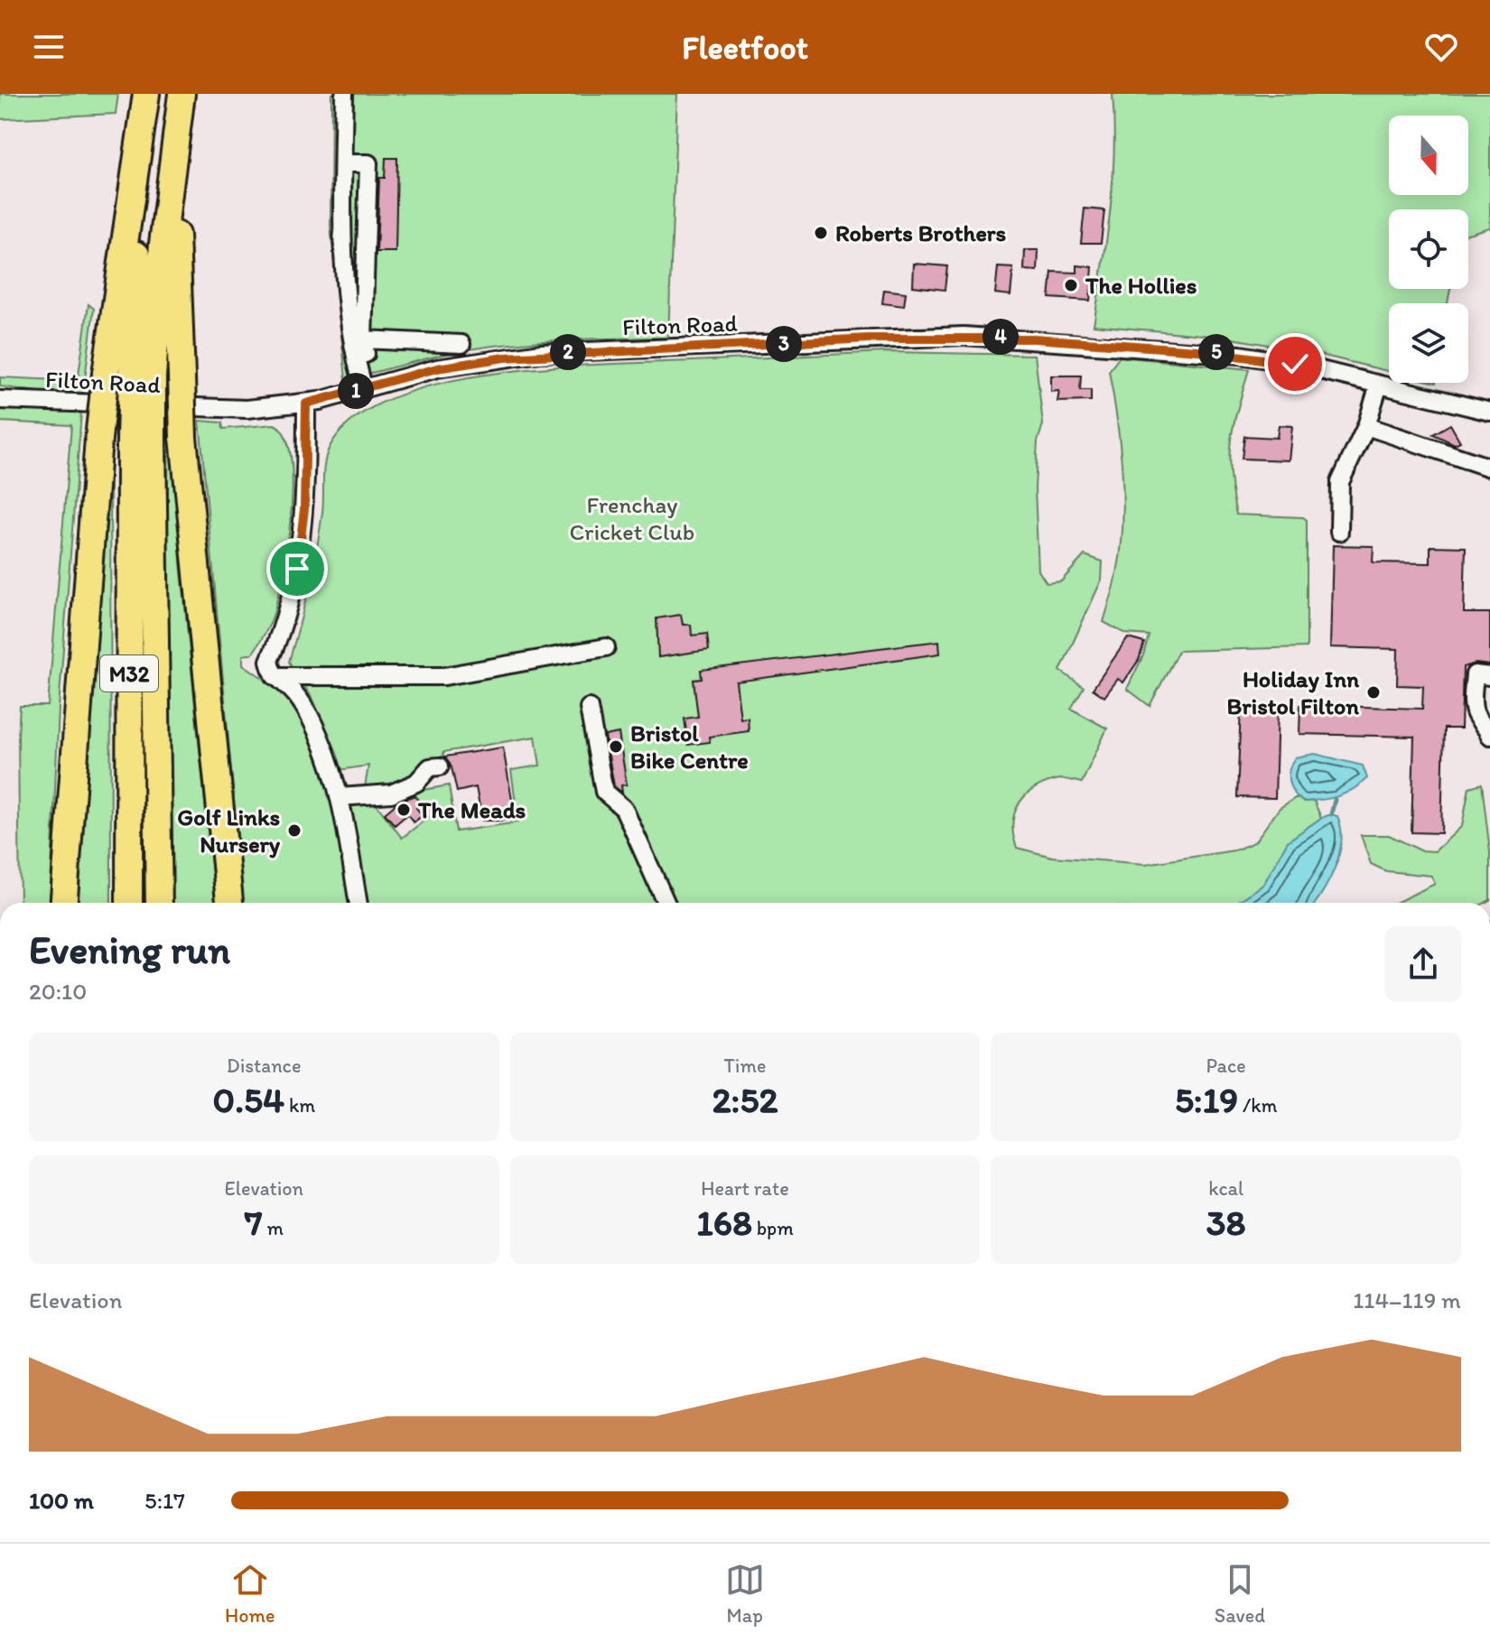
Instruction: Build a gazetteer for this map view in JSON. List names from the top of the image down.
{
  "streets": {
    "highway": ["M32"],
    "street": ["Filton Road"]
  },
  "parks": ["Frenchay Cricket Club"],
  "places": [
    "Roberts Brothers",
    "The Hollies",
    "Holiday Inn Bristol Filton",
    "Bristol Bike Centre",
    "The Meads",
    "Golf Links Nursery"
  ],
  "north": "bottom",
  "page": {
    "header": "Fleetfoot",
    "pins": [
      "4",
      "3",
      "2",
      "5",
      "1"
    ],
    "heading": ["Evening run", "20:10"],
    "stats": [
      ["Distance", "0.54 km"],
      ["Time", "2:52"],
      ["Pace", "5:19 /km"],
      ["Elevation", "7 m"],
      ["Heart rate", "168 bpm"],
      ["kcal", "38"]
    ],
    "chart": ["Elevation", "114–119 m"],
    "list": [
      {
        "name": "100 m",
        "note": "5:17"
      }
    ],
    "tabs": ["Home", "Map", "Saved"]
  }
}
